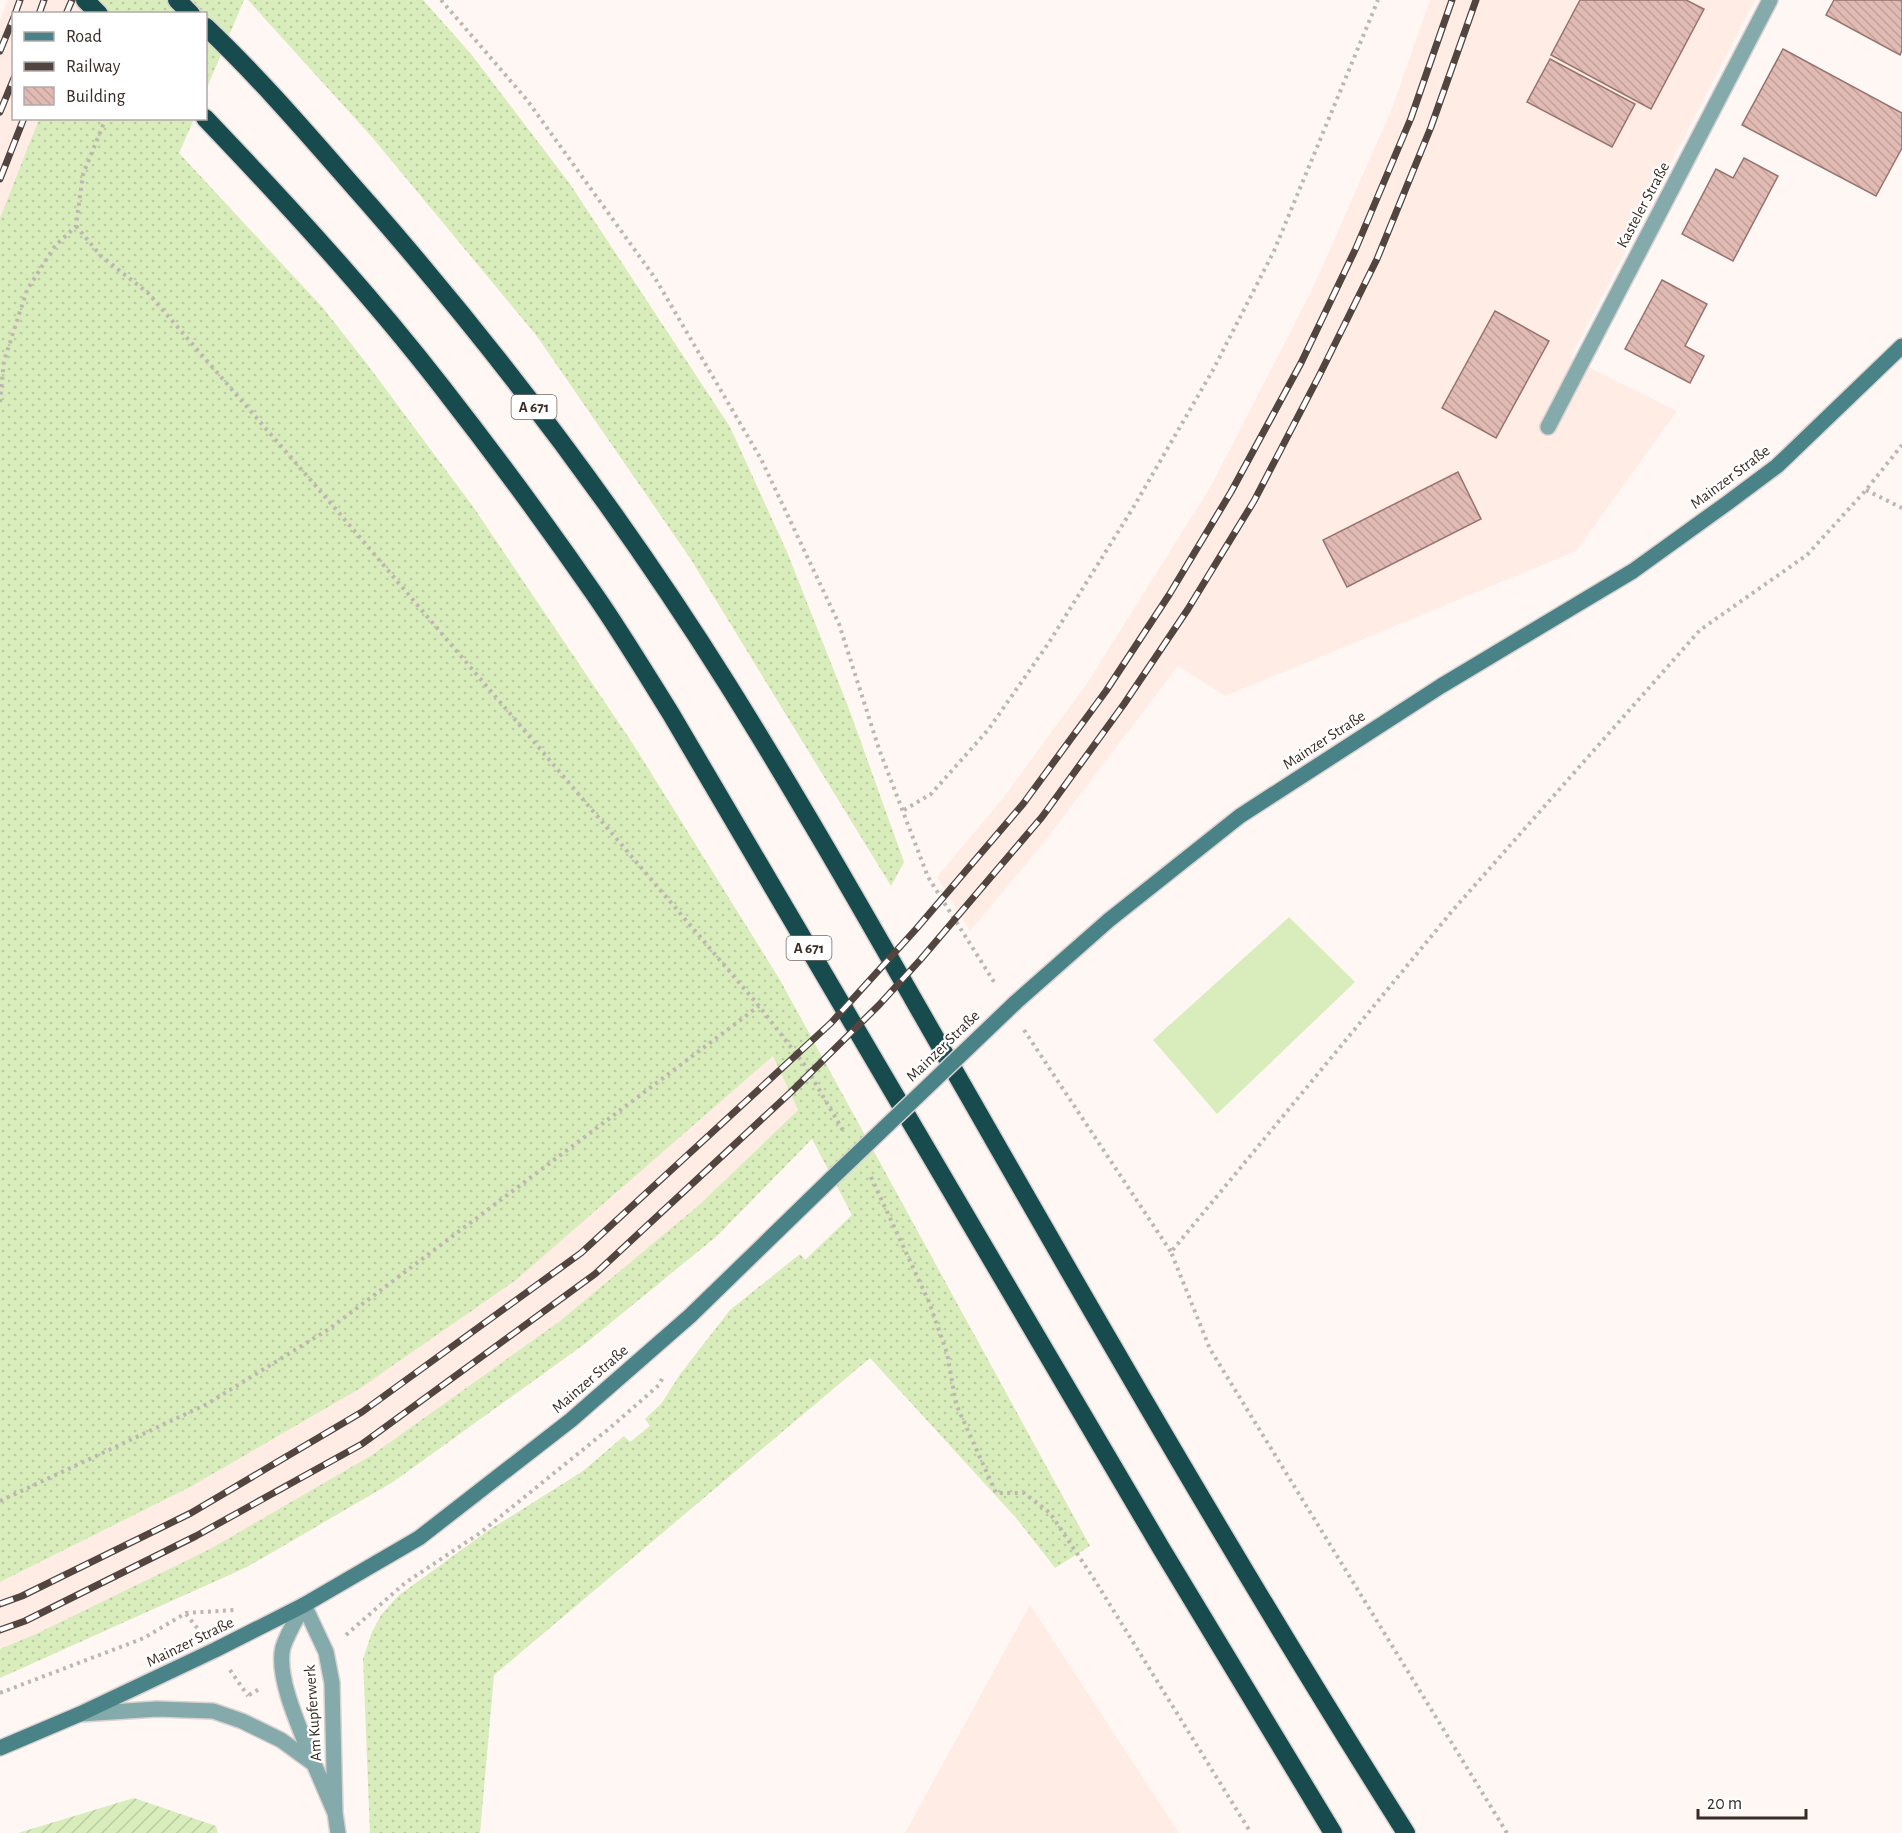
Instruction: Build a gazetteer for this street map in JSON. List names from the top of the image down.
{
  "streets": {
    "highway": ["A 671"],
    "main road": ["Mainzer Straße"],
    "street": ["Kasteler Straße", "Am Kupferwerk"]
  },
  "crossings": [
    ["Mainzer Straße", "Am Kupferwerk"]
  ],
  "legend": ["Road", "Railway", "Building"],
  "scale_bar": "20 m"
}
